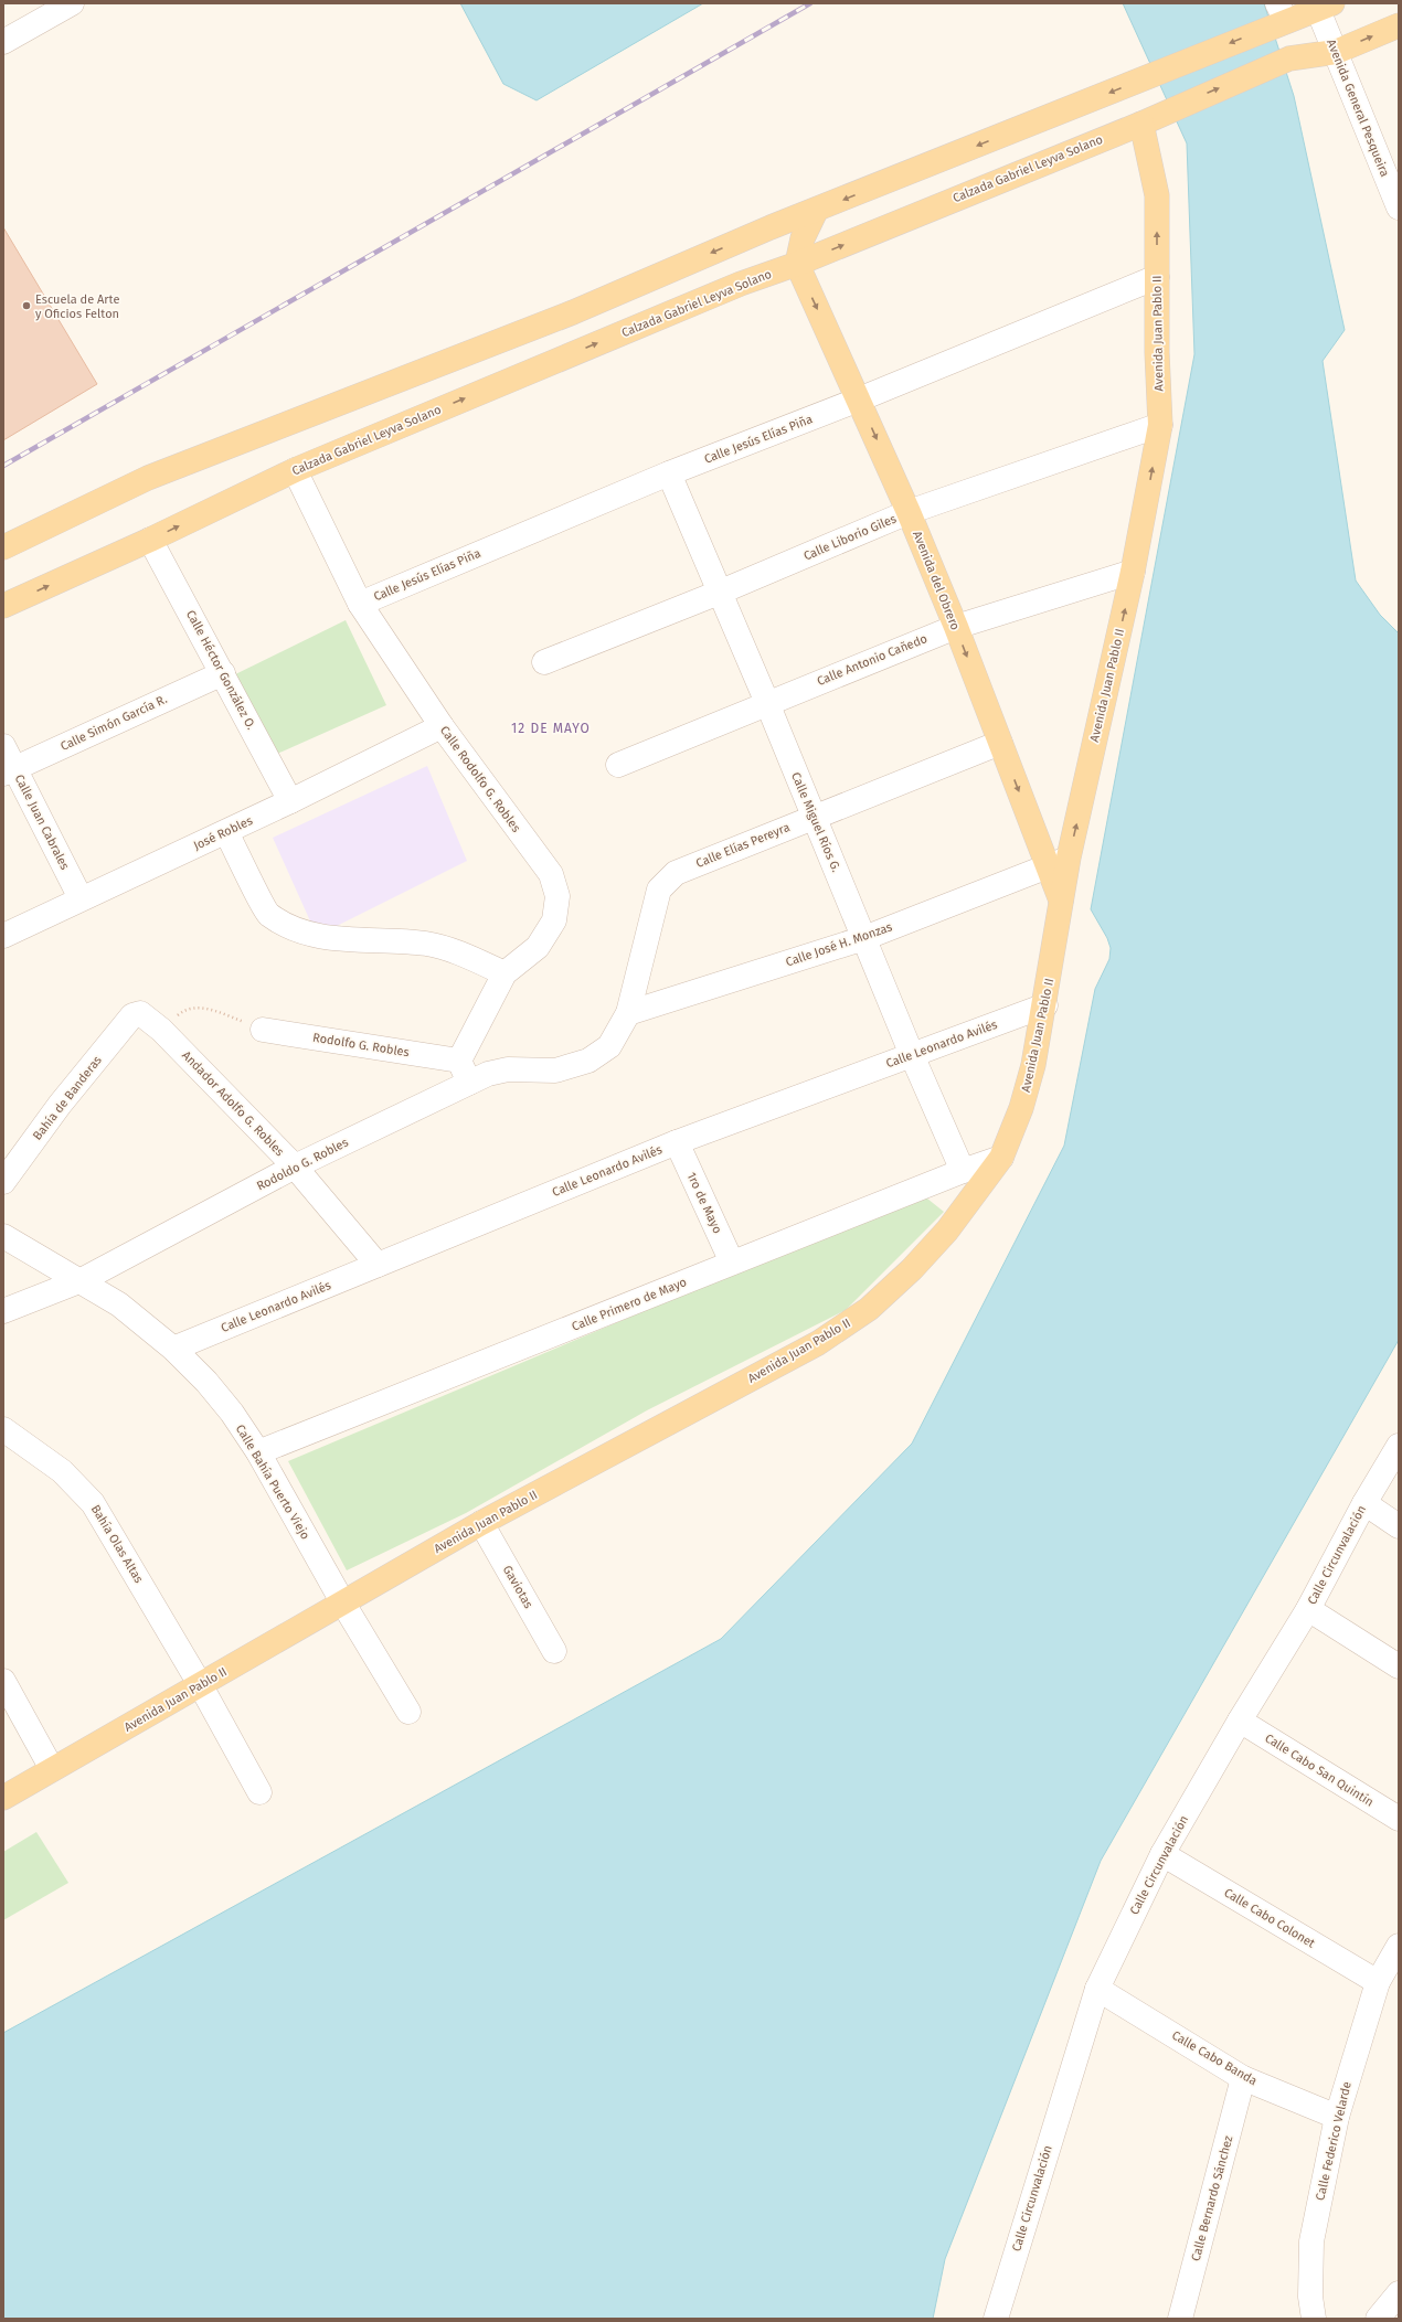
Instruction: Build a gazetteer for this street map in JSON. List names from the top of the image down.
{
  "streets": {
    "main road": ["Calzada Gabriel Leyva Solano", "Avenida Juan Pablo II", "Avenida del Obrero"],
    "street": [
      "Avenida General Pesqueira",
      "Calle Jesús Elías Piña",
      "Calle Liborio Giles",
      "Calle Antonio Cañedo",
      "Calle Héctor González O.",
      "Calle Simón García R.",
      "Calle Rodolfo G. Robles",
      "Calle Juan Cabrales",
      "Calle Miguel Ríos G.",
      "José Robles",
      "Calle Elías Pereyra",
      "Calle José H. Monzas",
      "Calle Leonardo Avilés",
      "Rodolfo G. Robles",
      "Bahía de Banderas",
      "Andador Adolfo G. Robles",
      "Rodoldo G. Robles",
      "1ro de Mayo",
      "Calle Primero de Mayo",
      "Calle Bahía Puerto Viejo",
      "Bahía Olas Altas",
      "Calle Circunvalación",
      "Gaviotas",
      "Calle Cabo San Quintín",
      "Calle Cabo Colonet",
      "Calle Cabo Banda",
      "Calle Federico Velarde",
      "Calle Bernardo Sánchez"
    ]
  },
  "crossings": [
    ["Avenida General Pesqueira", "Calzada Gabriel Leyva Solano"],
    ["Calzada Gabriel Leyva Solano", "Avenida Juan Pablo II"],
    ["Calzada Gabriel Leyva Solano", "Avenida del Obrero"],
    ["Calzada Gabriel Leyva Solano", "Calle Héctor González O."],
    ["Calzada Gabriel Leyva Solano", "Calle Rodolfo G. Robles"],
    ["Avenida Juan Pablo II", "Calle Jesús Elías Piña"],
    ["Avenida Juan Pablo II", "Calle Liborio Giles"],
    ["Avenida Juan Pablo II", "Avenida del Obrero"],
    ["Avenida Juan Pablo II", "Calle Antonio Cañedo"],
    ["Avenida Juan Pablo II", "Calle José H. Monzas"],
    ["Avenida Juan Pablo II", "Calle Leonardo Avilés"],
    ["Avenida Juan Pablo II", "Calle Primero de Mayo"],
    ["Avenida Juan Pablo II", "Calle Bahía Puerto Viejo"],
    ["Avenida Juan Pablo II", "Bahía Olas Altas"],
    ["Avenida Juan Pablo II", "Gaviotas"],
    ["Calle Jesús Elías Piña", "Avenida del Obrero"],
    ["Calle Jesús Elías Piña", "Calle Rodolfo G. Robles"],
    ["Calle Jesús Elías Piña", "Calle Miguel Ríos G."],
    ["Calle Liborio Giles", "Avenida del Obrero"],
    ["Calle Liborio Giles", "Calle Miguel Ríos G."],
    ["Avenida del Obrero", "Calle Antonio Cañedo"],
    ["Avenida del Obrero", "Calle Elías Pereyra"],
    ["Avenida del Obrero", "Calle José H. Monzas"],
    ["Calle Antonio Cañedo", "Calle Miguel Ríos G."],
    ["Calle Héctor González O.", "Calle Simón García R."],
    ["Calle Héctor González O.", "José Robles"],
    ["Calle Simón García R.", "Calle Juan Cabrales"],
    ["Calle Rodolfo G. Robles", "José Robles"],
    ["Calle Rodolfo G. Robles", "Rodolfo G. Robles"],
    ["Calle Juan Cabrales", "José Robles"],
    ["Calle Miguel Ríos G.", "Calle Elías Pereyra"],
    ["Calle Miguel Ríos G.", "Calle José H. Monzas"],
    ["Calle Miguel Ríos G.", "Calle Leonardo Avilés"],
    ["Calle Miguel Ríos G.", "Calle Primero de Mayo"],
    ["Calle Elías Pereyra", "Calle José H. Monzas"],
    ["Calle Elías Pereyra", "Rodoldo G. Robles"],
    ["Calle José H. Monzas", "Rodoldo G. Robles"],
    ["Calle Leonardo Avilés", "Andador Adolfo G. Robles"],
    ["Calle Leonardo Avilés", "1ro de Mayo"],
    ["Calle Leonardo Avilés", "Calle Bahía Puerto Viejo"],
    ["Bahía de Banderas", "Andador Adolfo G. Robles"],
    ["Andador Adolfo G. Robles", "Rodoldo G. Robles"],
    ["Rodoldo G. Robles", "Calle Bahía Puerto Viejo"],
    ["1ro de Mayo", "Calle Primero de Mayo"],
    ["Calle Primero de Mayo", "Calle Bahía Puerto Viejo"],
    ["Calle Circunvalación", "Calle Cabo San Quintín"],
    ["Calle Circunvalación", "Calle Cabo Colonet"],
    ["Calle Circunvalación", "Calle Cabo Banda"],
    ["Calle Cabo Colonet", "Calle Federico Velarde"],
    ["Calle Cabo Banda", "Calle Federico Velarde"],
    ["Calle Cabo Banda", "Calle Bernardo Sánchez"]
  ],
  "one_way": ["Avenida del Obrero"],
  "districts": ["12 DE MAYO"],
  "places": ["Escuela de Arte y Oficios Felton"]
}
